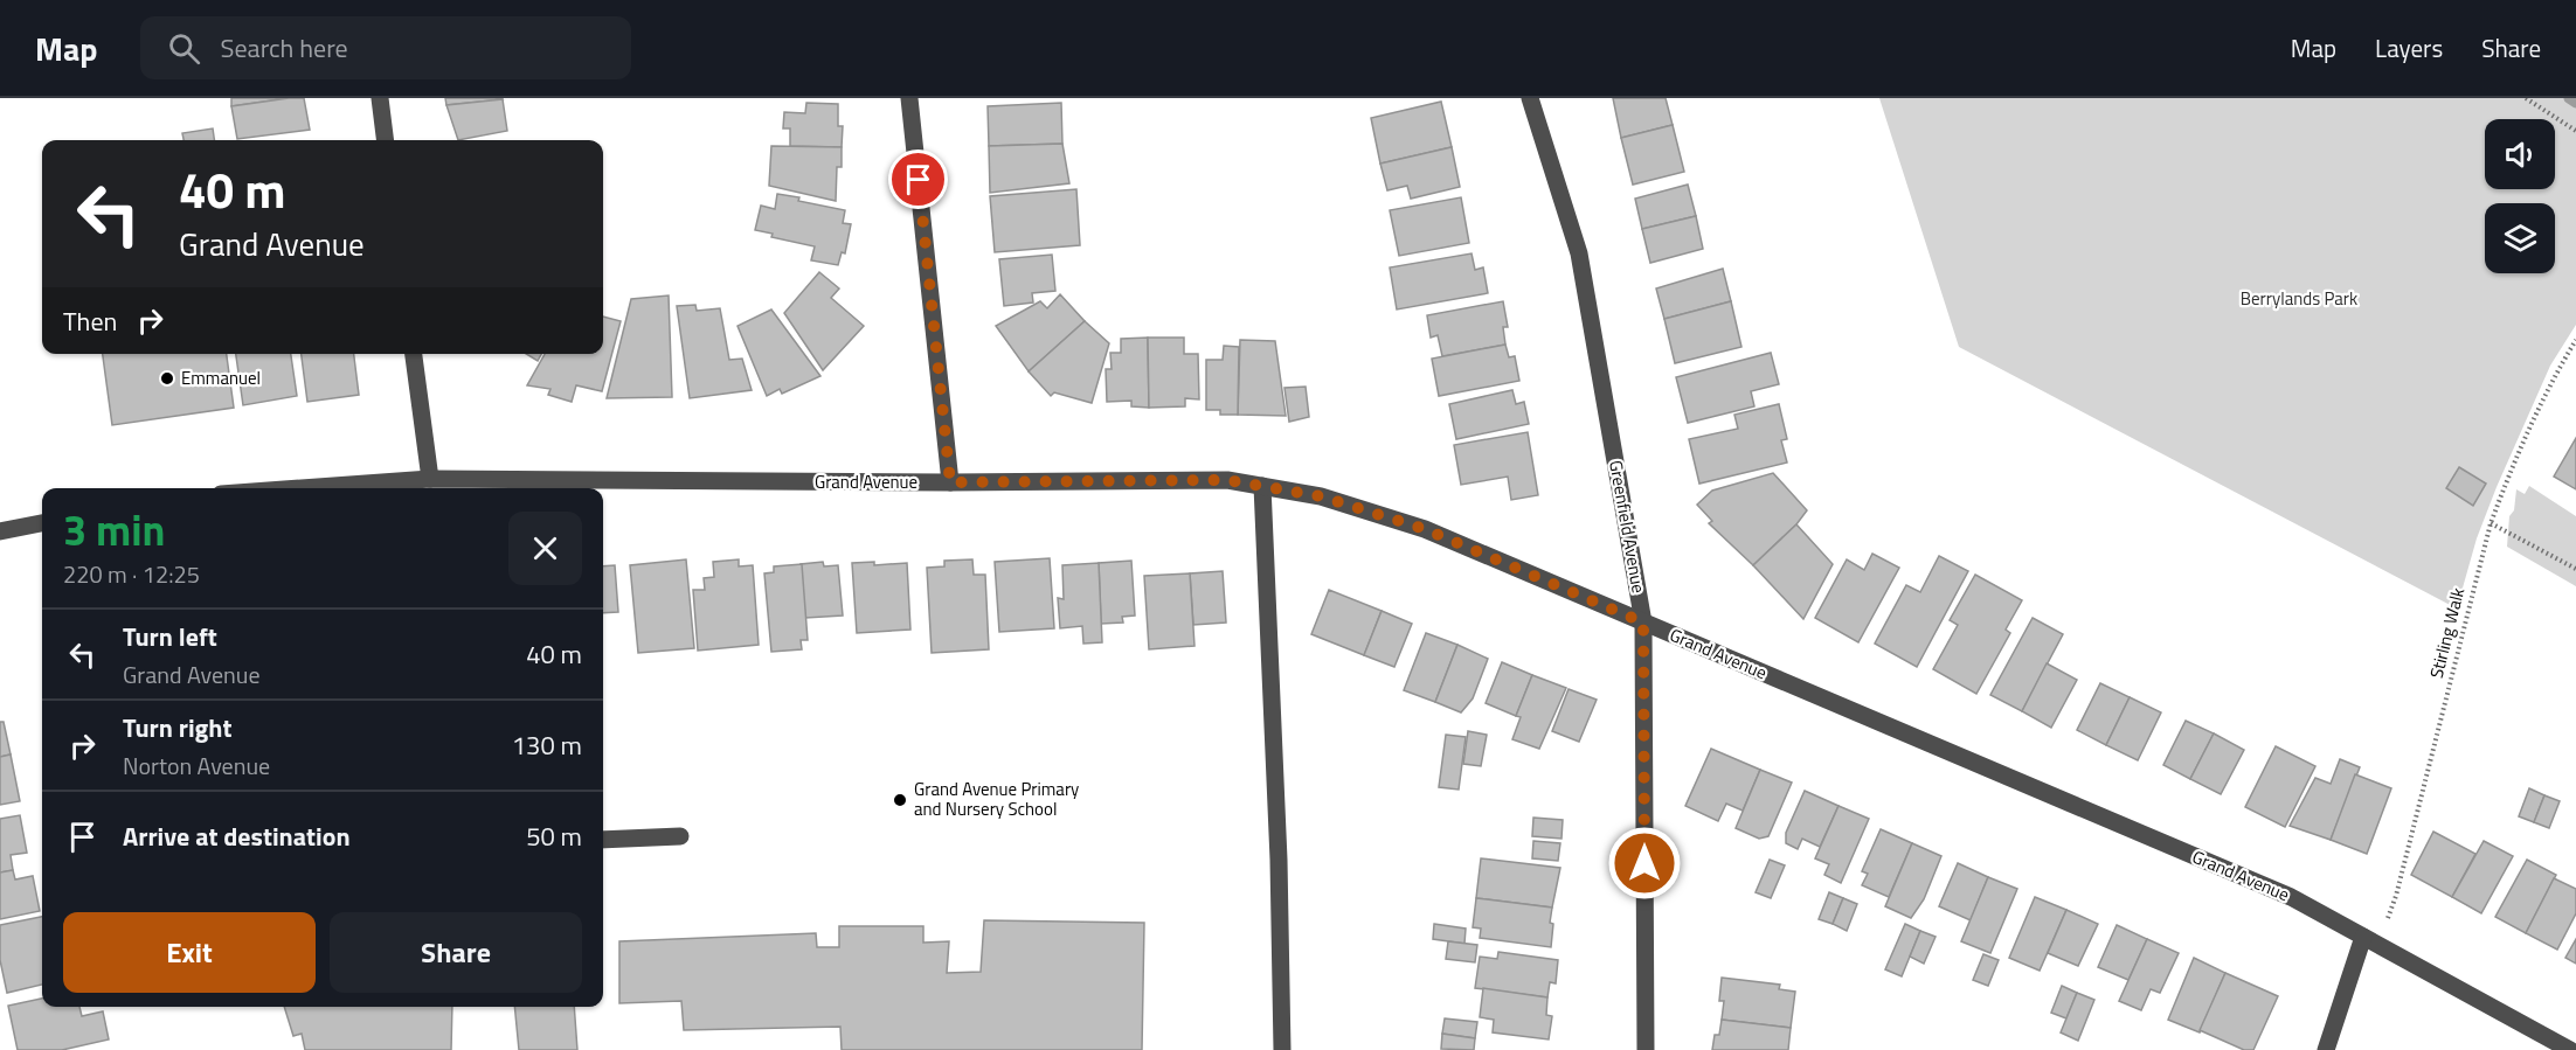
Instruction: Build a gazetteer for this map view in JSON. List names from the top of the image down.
{
  "streets": {
    "street": ["Grand Avenue", "Greenfield Avenue"],
    "path": ["Stirling Walk"]
  },
  "crossings": [
    ["Grand Avenue", "Greenfield Avenue"],
    ["Grand Avenue", "Stirling Walk"]
  ],
  "parks": ["Berrylands Park"],
  "places": ["Emmanuel", "Grand Avenue Primary and Nursery School"],
  "page": {
    "header": "Map",
    "search": "Search here",
    "nav": ["Map", "Layers", "Share"],
    "turn": ["40 m", "Grand Avenue"],
    "then": "Then",
    "heading": ["3 min", "220 m · 12:25"],
    "list": [
      {
        "name": "Turn left",
        "note": "Grand Avenue",
        "value": "40 m"
      },
      {
        "name": "Turn right",
        "note": "Norton Avenue",
        "value": "130 m"
      },
      {
        "name": "Arrive at destination",
        "value": "50 m"
      }
    ],
    "buttons": ["Exit", "Share"]
  }
}
